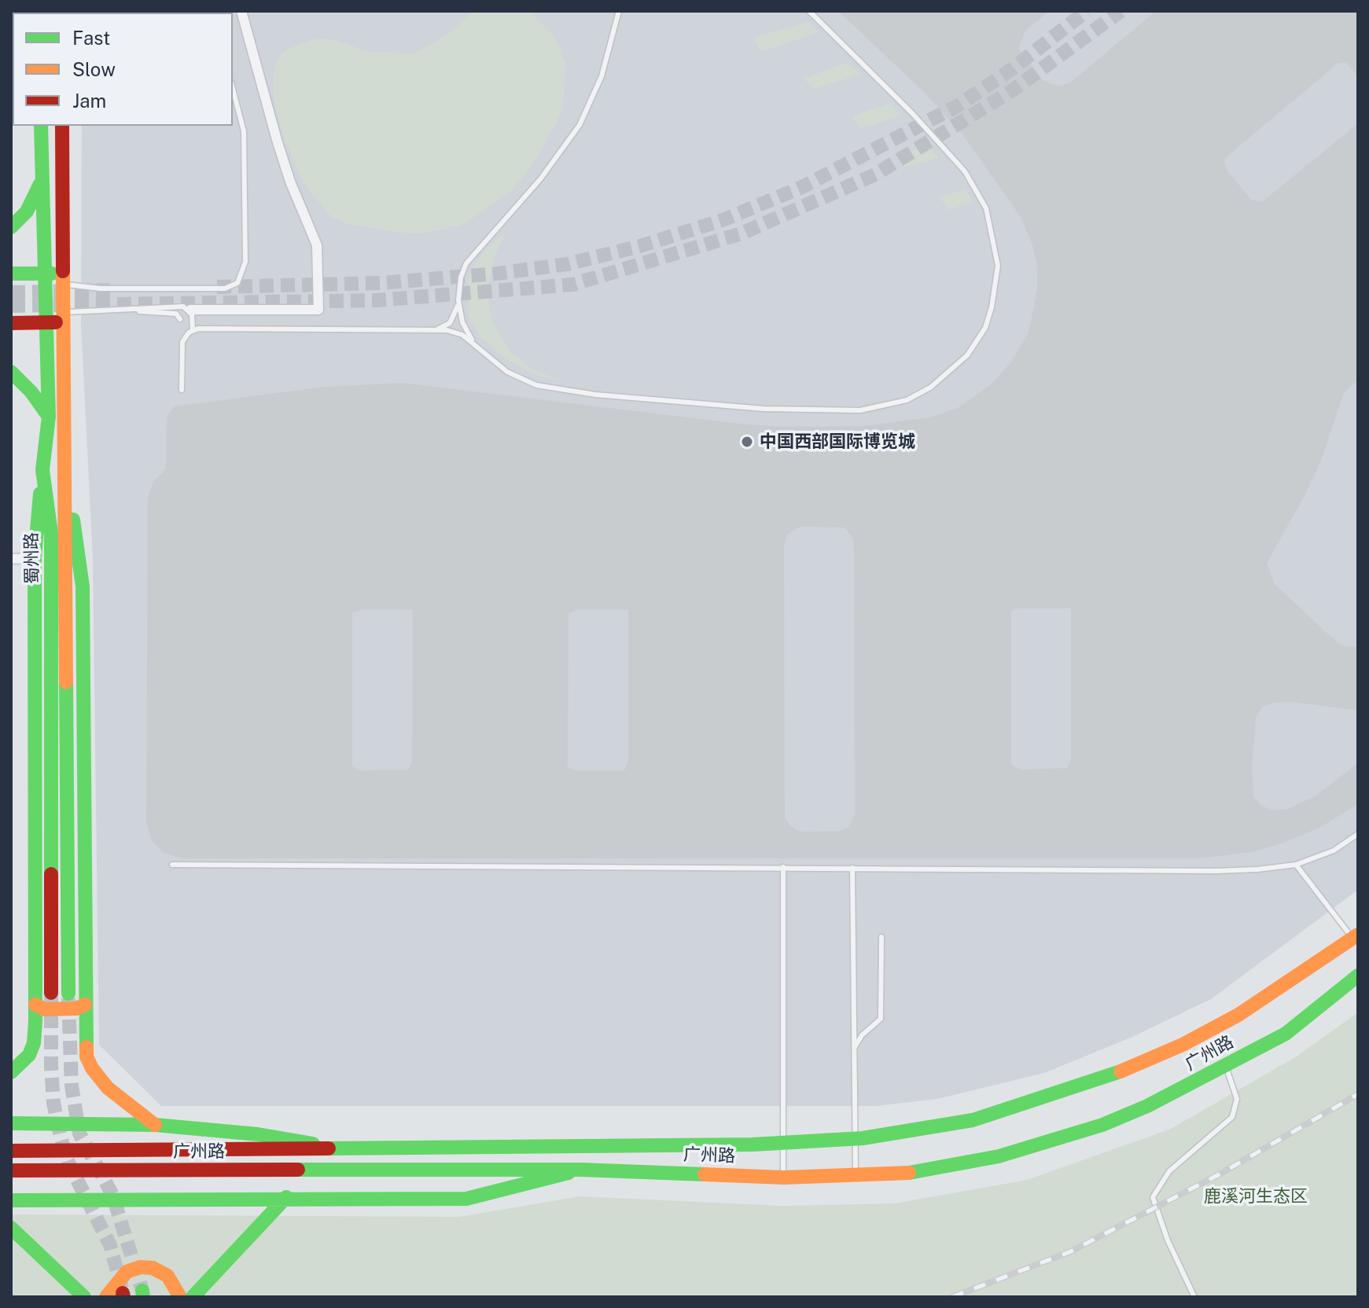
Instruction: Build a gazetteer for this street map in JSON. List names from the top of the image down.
{
  "streets": {
    "main road": ["蜀州路", "广州路"]
  },
  "parks": ["鹿溪河生态区"],
  "places": ["中国西部国际博览城"],
  "legend": ["Fast", "Slow", "Jam"]
}
